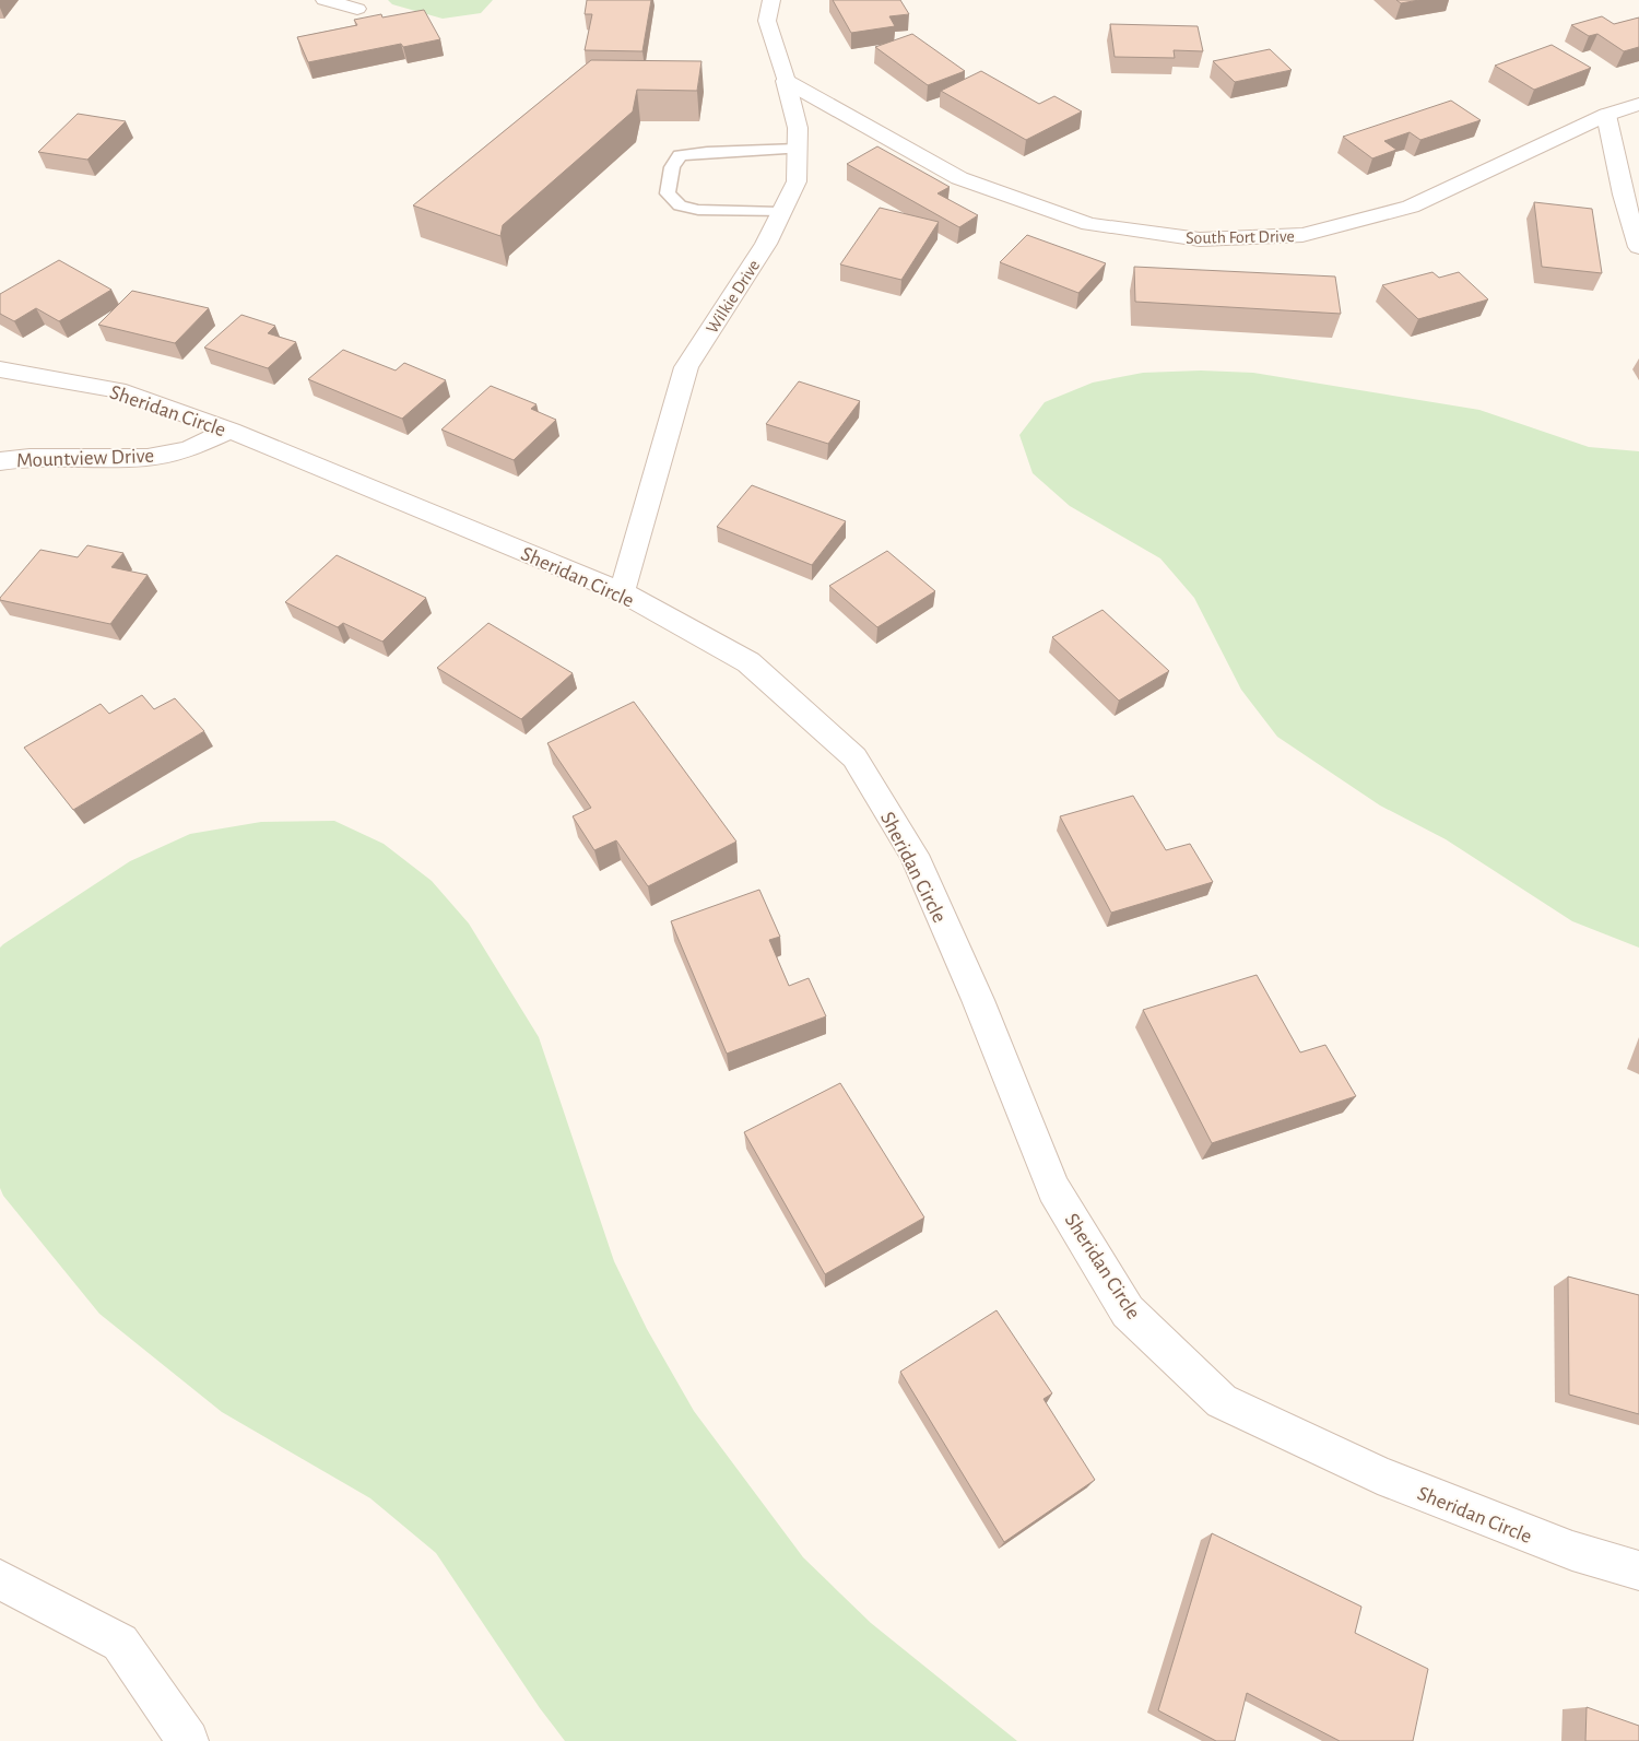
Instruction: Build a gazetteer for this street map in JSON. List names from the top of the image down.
{
  "streets": {
    "street": [
      "South Fort Drive",
      "Wilkie Drive",
      "Sheridan Circle",
      "Mountview Drive"
    ]
  },
  "crossings": [
    ["South Fort Drive", "Wilkie Drive"],
    ["Wilkie Drive", "Sheridan Circle"],
    ["Sheridan Circle", "Mountview Drive"]
  ]
}
